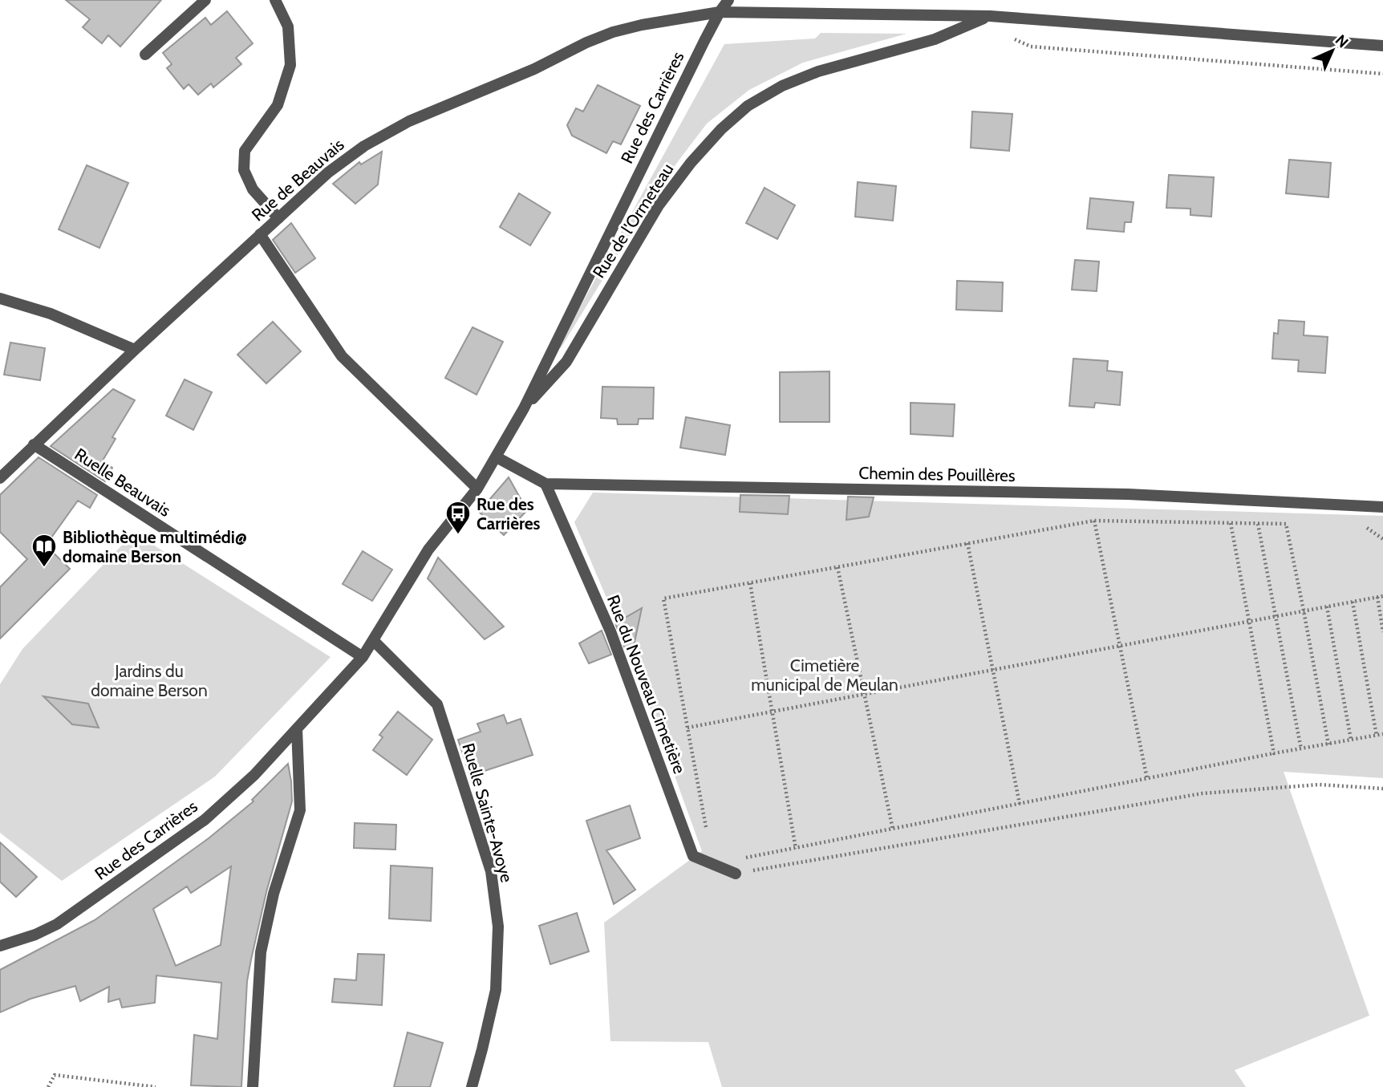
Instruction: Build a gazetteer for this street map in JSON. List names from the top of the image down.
{
  "streets": {
    "street": [
      "Rue des Carrières",
      "Rue de Beauvais",
      "Rue de l'Ormeteau",
      "Chemin des Pouillères",
      "Ruelle Beauvais",
      "Rue du Nouveau Cimetière",
      "Ruelle Sainte-Avoye"
    ]
  },
  "crossings": [
    ["Rue des Carrières", "Rue de Beauvais"],
    ["Rue des Carrières", "Rue de l'Ormeteau"],
    ["Rue des Carrières", "Chemin des Pouillères"],
    ["Rue des Carrières", "Ruelle Beauvais"],
    ["Rue des Carrières", "Ruelle Sainte-Avoye"],
    ["Rue de Beauvais", "Rue de l'Ormeteau"],
    ["Rue de Beauvais", "Ruelle Beauvais"],
    ["Chemin des Pouillères", "Rue du Nouveau Cimetière"]
  ],
  "parks": ["Cimetière municipal de Meulan", "Jardins du domaine Berson"],
  "places": {
    "bus stop": ["Rue des Carrières"],
    "library": ["Bibliothèque multimédi@ domaine Berson"]
  },
  "north": "top right"
}
